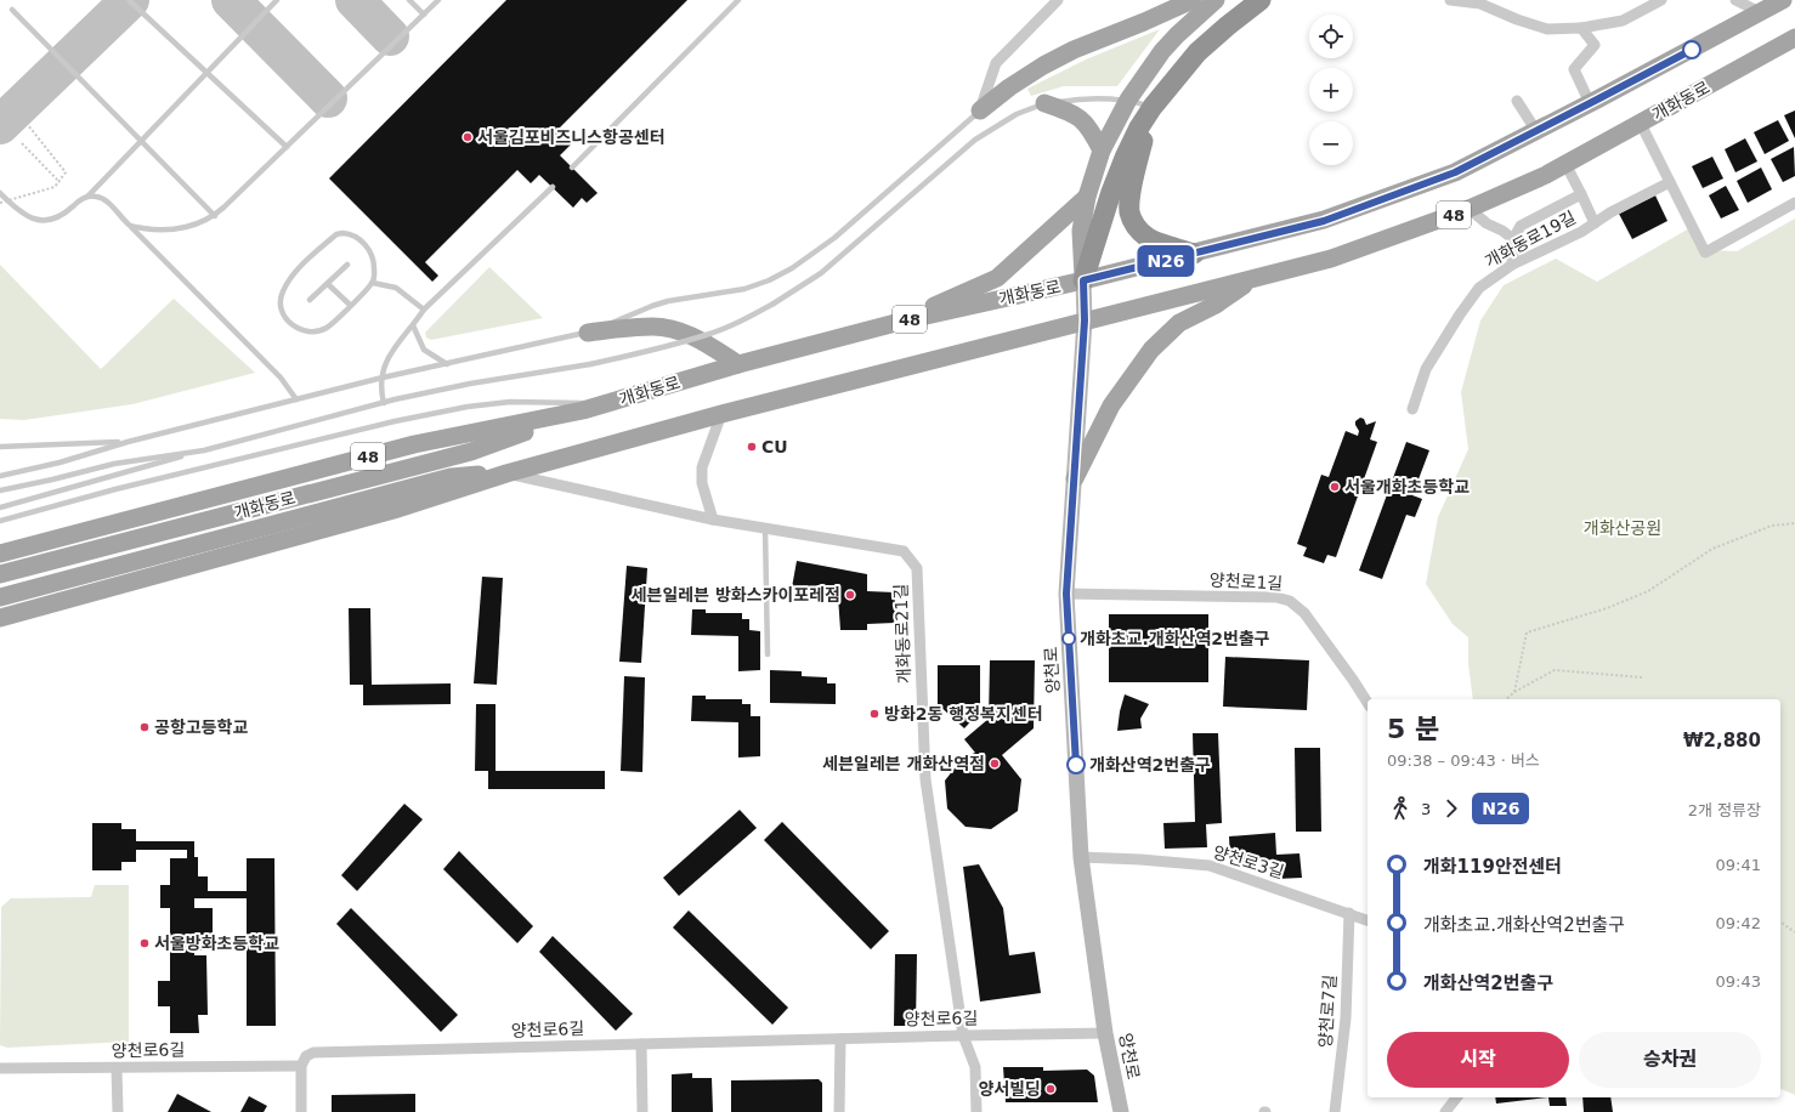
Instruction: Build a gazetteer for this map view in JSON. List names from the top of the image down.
{
  "streets": {
    "main road": ["개화동로", "48", "양천로"],
    "street": [
      "개화동로19길",
      "양천로1길",
      "개화동로21길",
      "양천로3길",
      "양천로7길",
      "양천로6길"
    ]
  },
  "crossings": [
    ["개화동로", "개화동로21길"],
    ["개화동로", "양천로"],
    ["양천로1길", "양천로"],
    ["개화동로21길", "양천로6길"],
    ["양천로", "양천로3길"],
    ["양천로", "양천로6길"],
    ["양천로3길", "양천로7길"]
  ],
  "parks": ["개화산공원"],
  "places": [
    "서울김포비즈니스항공센터",
    "CU",
    "서울개화초등학교",
    "세븐일레븐 방화스카이포레점",
    "개화초교.개화산역2번출구",
    "방화2동 행정복지센터",
    "공항고등학교",
    "세븐일레븐 개화산역점",
    "개화산역2번출구",
    "서울방화초등학교",
    "양서빌딩"
  ],
  "lines": ["bus line N26"],
  "page": {
    "on_map": "N26",
    "map_buttons": ["+", "−"],
    "heading": ["5 분", "09:38 – 09:43 · 버스", "₩2,880"],
    "legs": ["3", "N26", "2개 정류장"],
    "list": [
      {
        "name": "개화119안전센터",
        "value": "09:41"
      },
      {
        "name": "개화초교.개화산역2번출구",
        "value": "09:42"
      },
      {
        "name": "개화산역2번출구",
        "value": "09:43"
      }
    ],
    "buttons": ["시작", "승차권"]
  }
}
